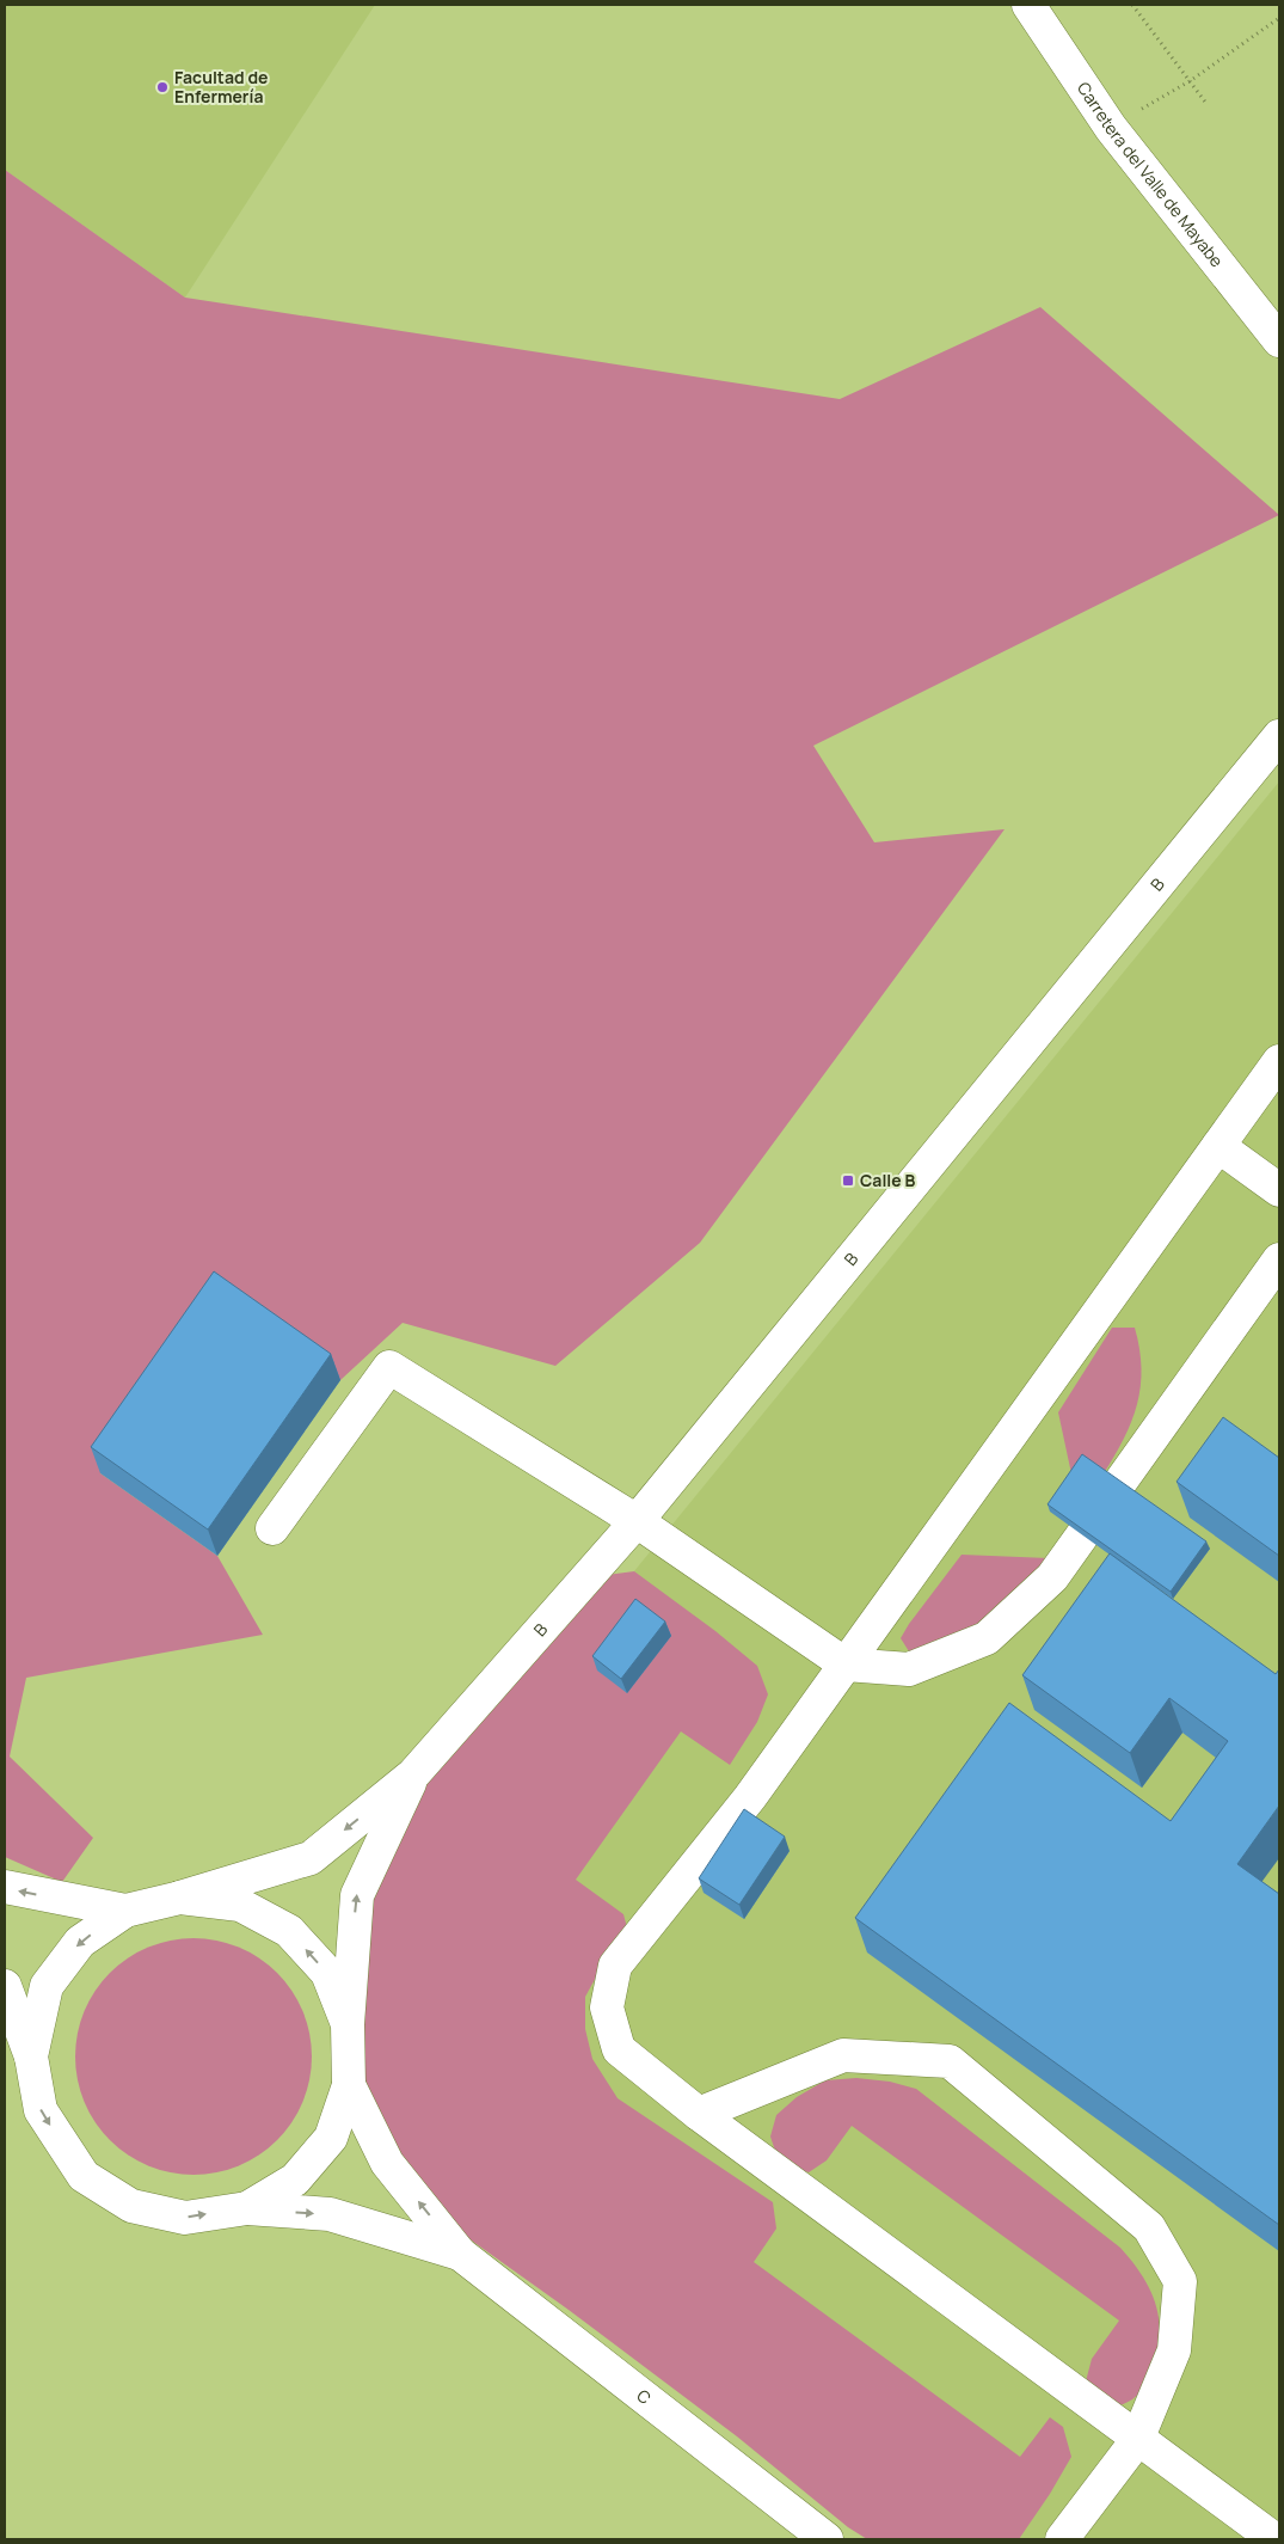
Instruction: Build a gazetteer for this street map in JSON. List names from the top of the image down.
{
  "streets": {
    "street": ["Carretera del Valle de Mayabe", "B", "C"]
  },
  "crossings": [
    ["B", "C"]
  ],
  "places": {
    "other": ["Facultad de Enfermería"],
    "transit": ["Calle B"]
  }
}
